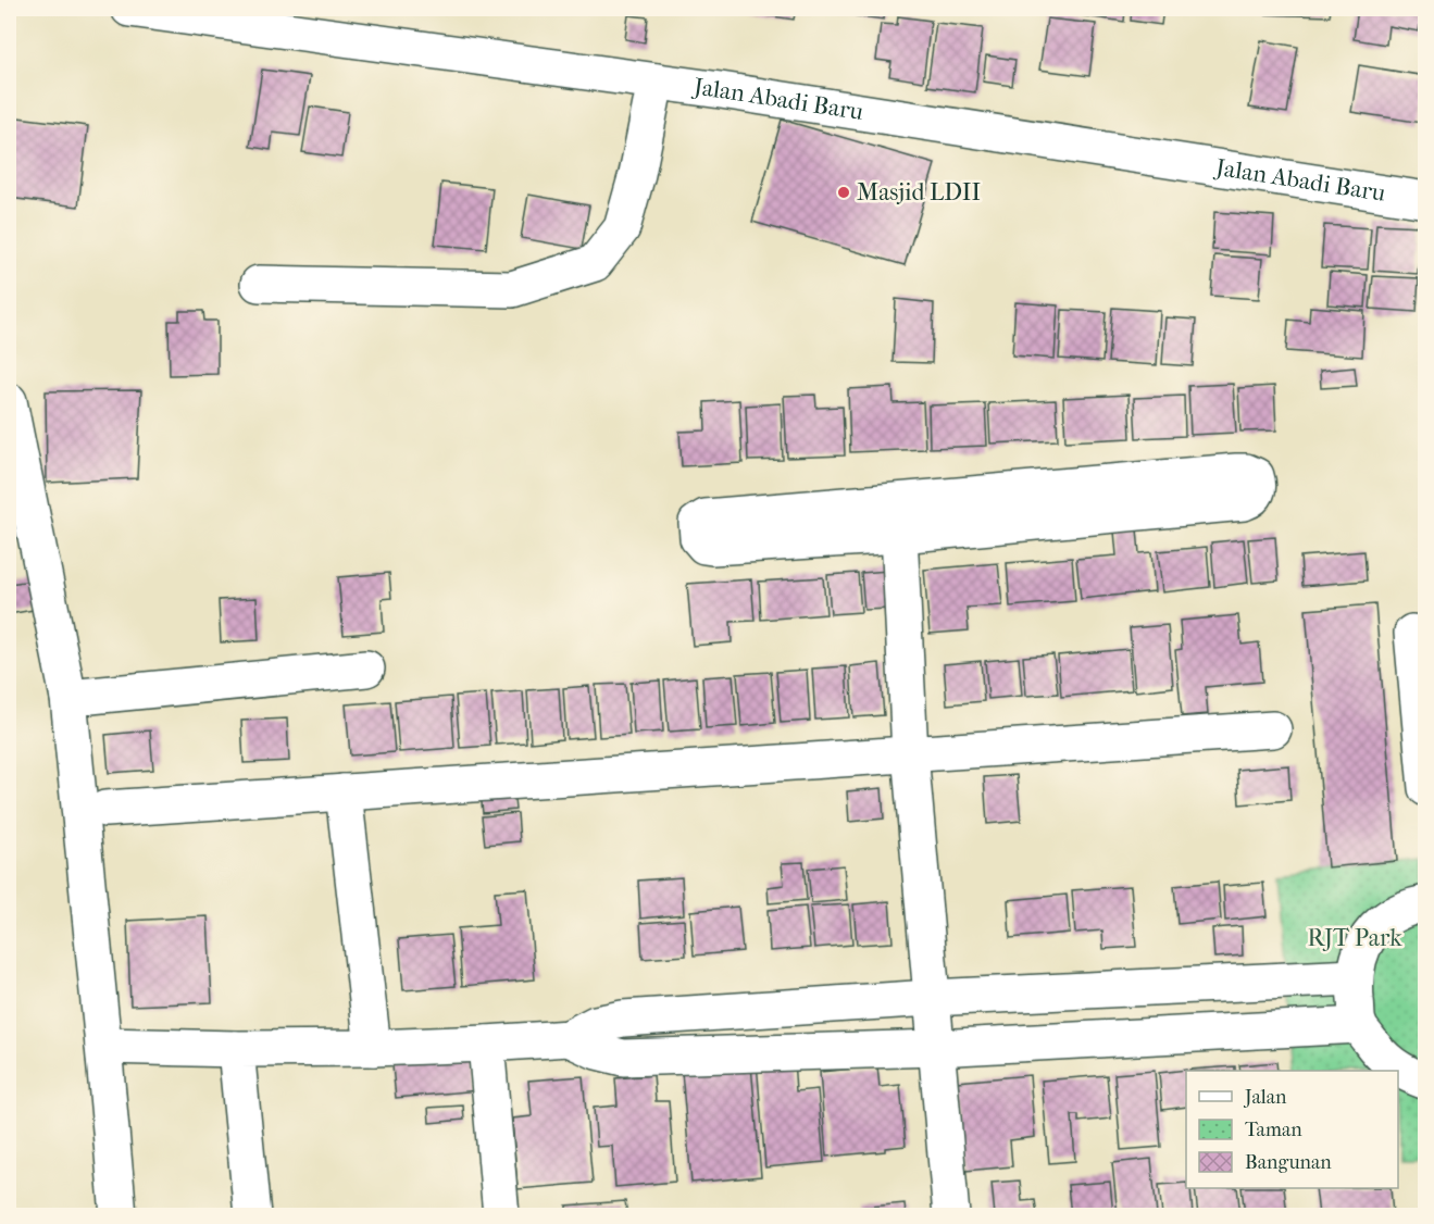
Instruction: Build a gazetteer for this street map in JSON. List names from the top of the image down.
{
  "streets": {
    "street": ["Jalan Abadi Baru"]
  },
  "parks": ["RJT Park"],
  "places": ["Masjid LDII"],
  "legend": ["Jalan", "Taman", "Bangunan"]
}
